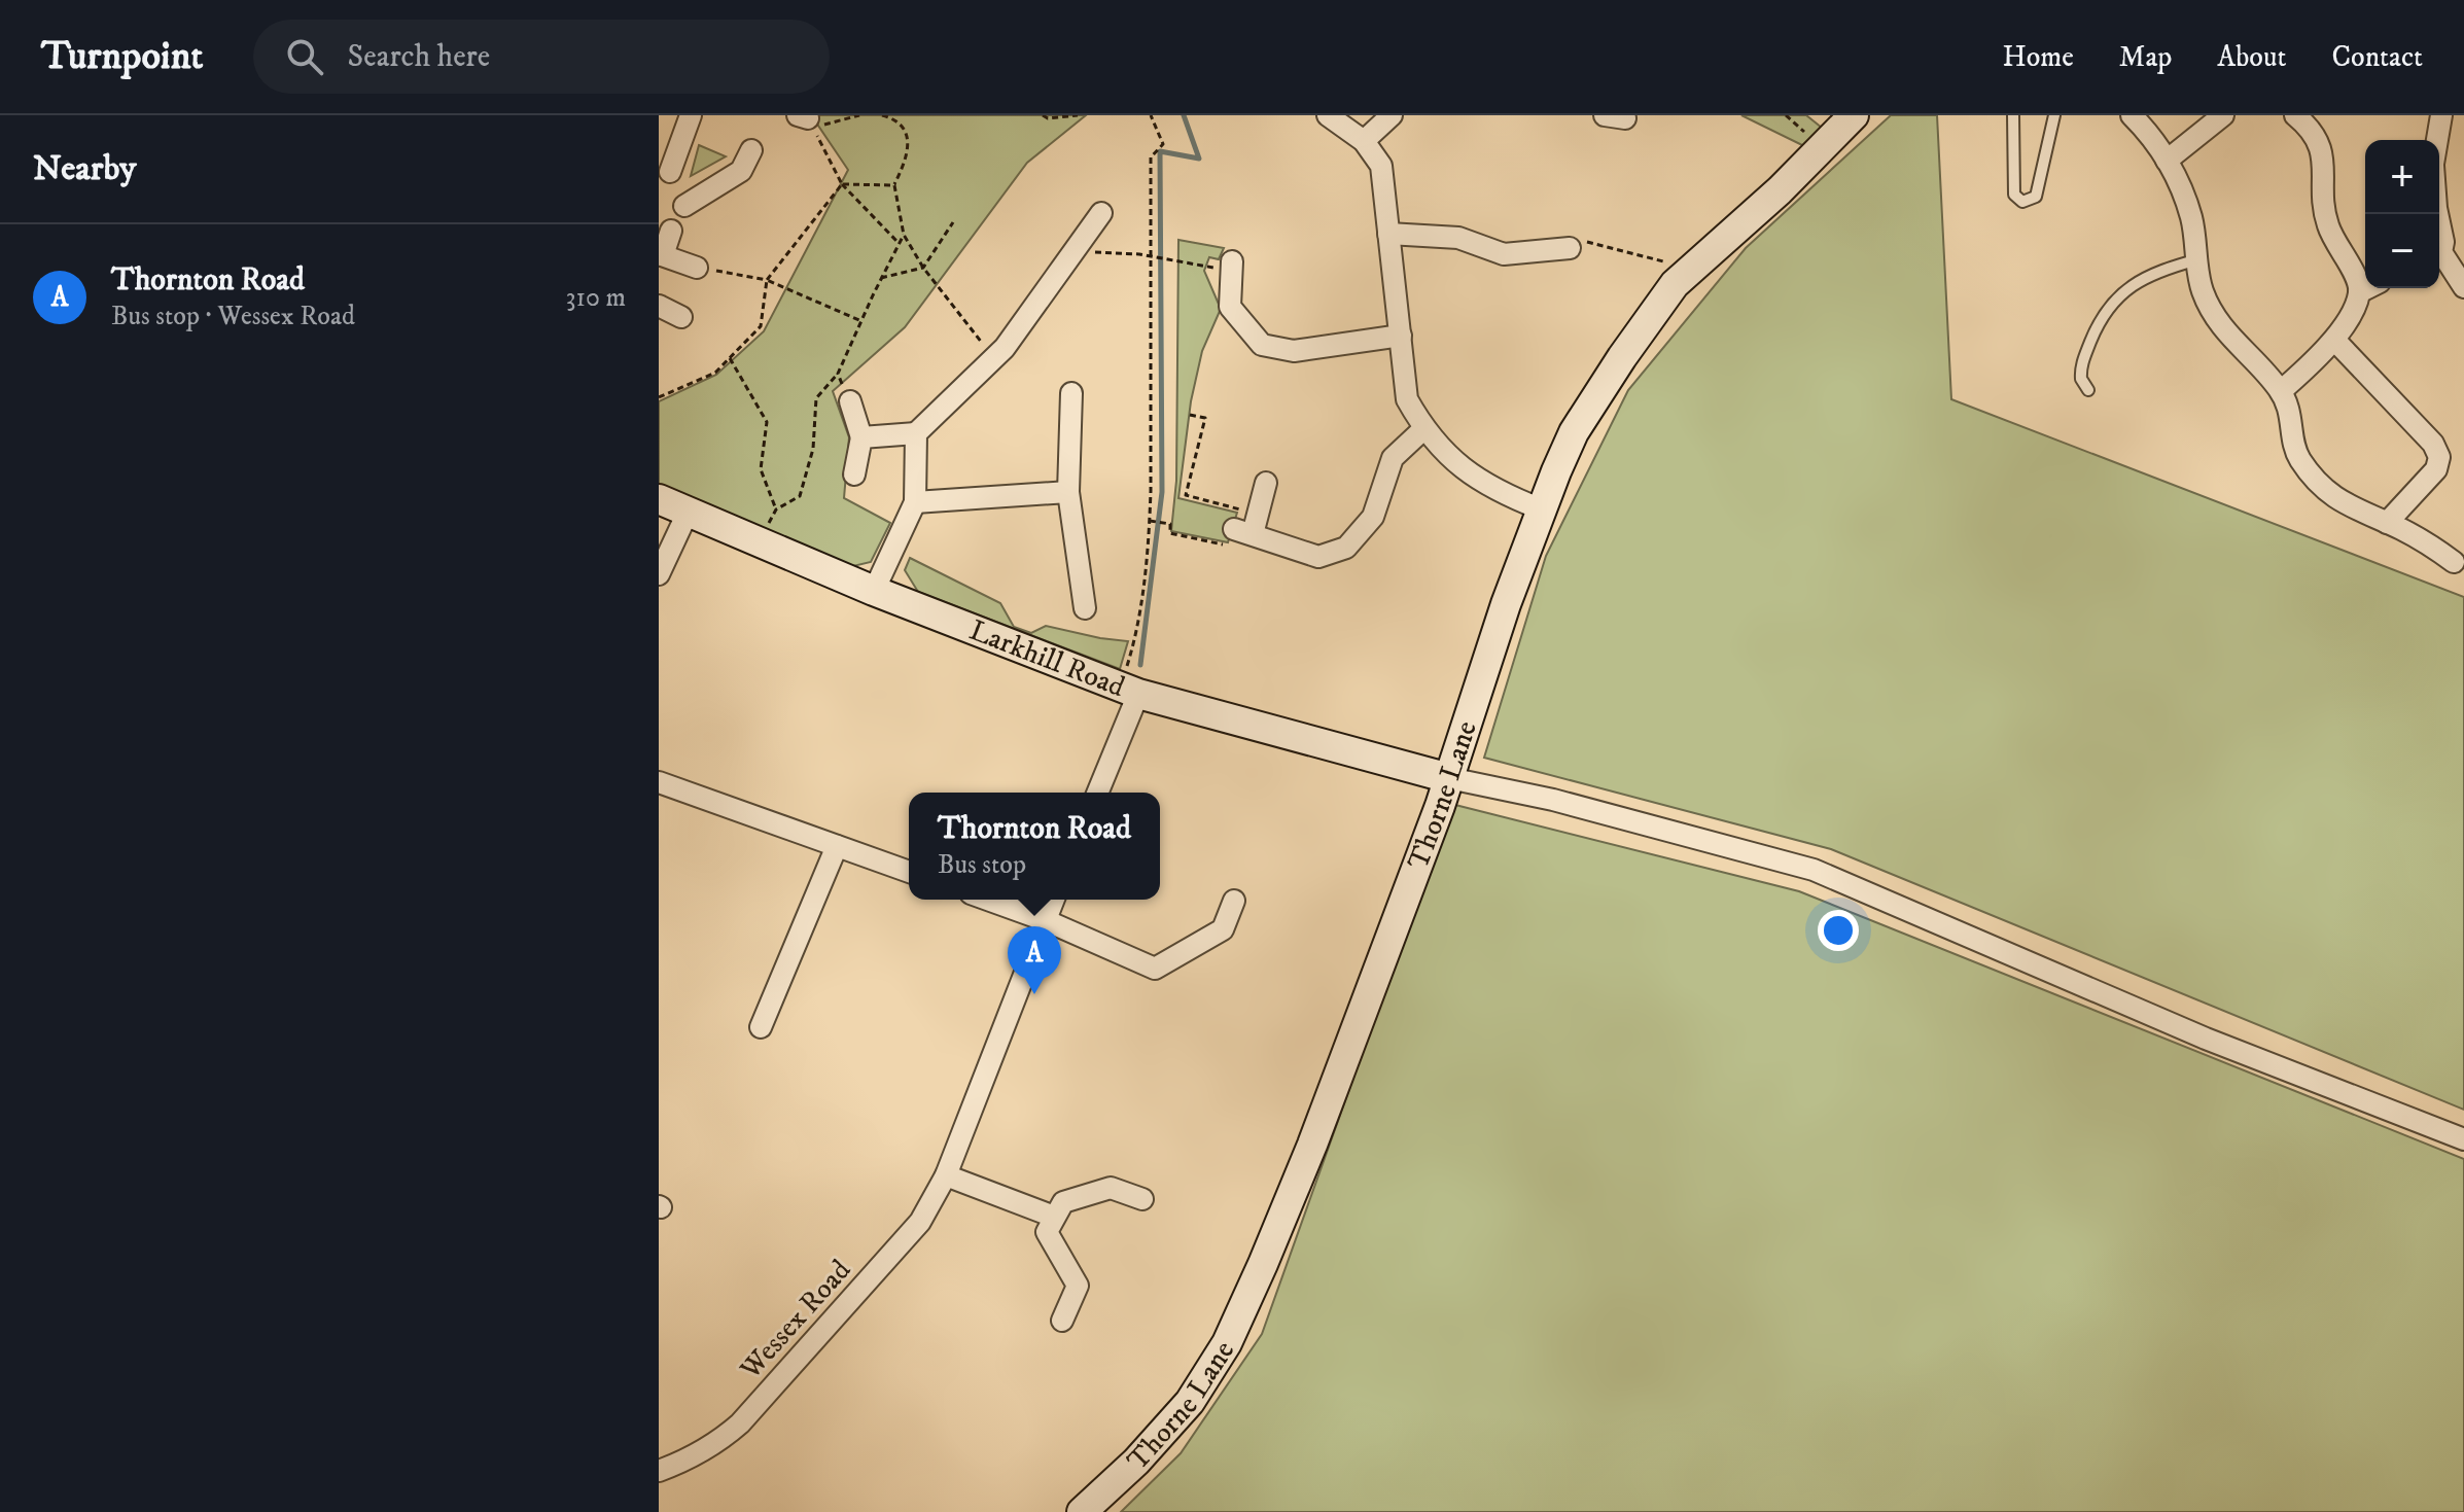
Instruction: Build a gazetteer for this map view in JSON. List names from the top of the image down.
{
  "streets": {
    "street": ["Larkhill Road", "Thorne Lane", "Wessex Road"]
  },
  "crossings": [
    ["Larkhill Road", "Thorne Lane"]
  ],
  "page": {
    "header": "Turnpoint",
    "search": "Search here",
    "nav": [
      "Home",
      "Map",
      "About",
      "Contact"
    ],
    "heading": "Nearby",
    "map_buttons": ["+", "−"],
    "list": [
      {
        "mark": "A",
        "name": "Thornton Road",
        "note": "Bus stop · Wessex Road",
        "value": "310 m"
      }
    ],
    "popup": ["Thornton Road", "Bus stop"],
    "pins": "A"
  }
}
